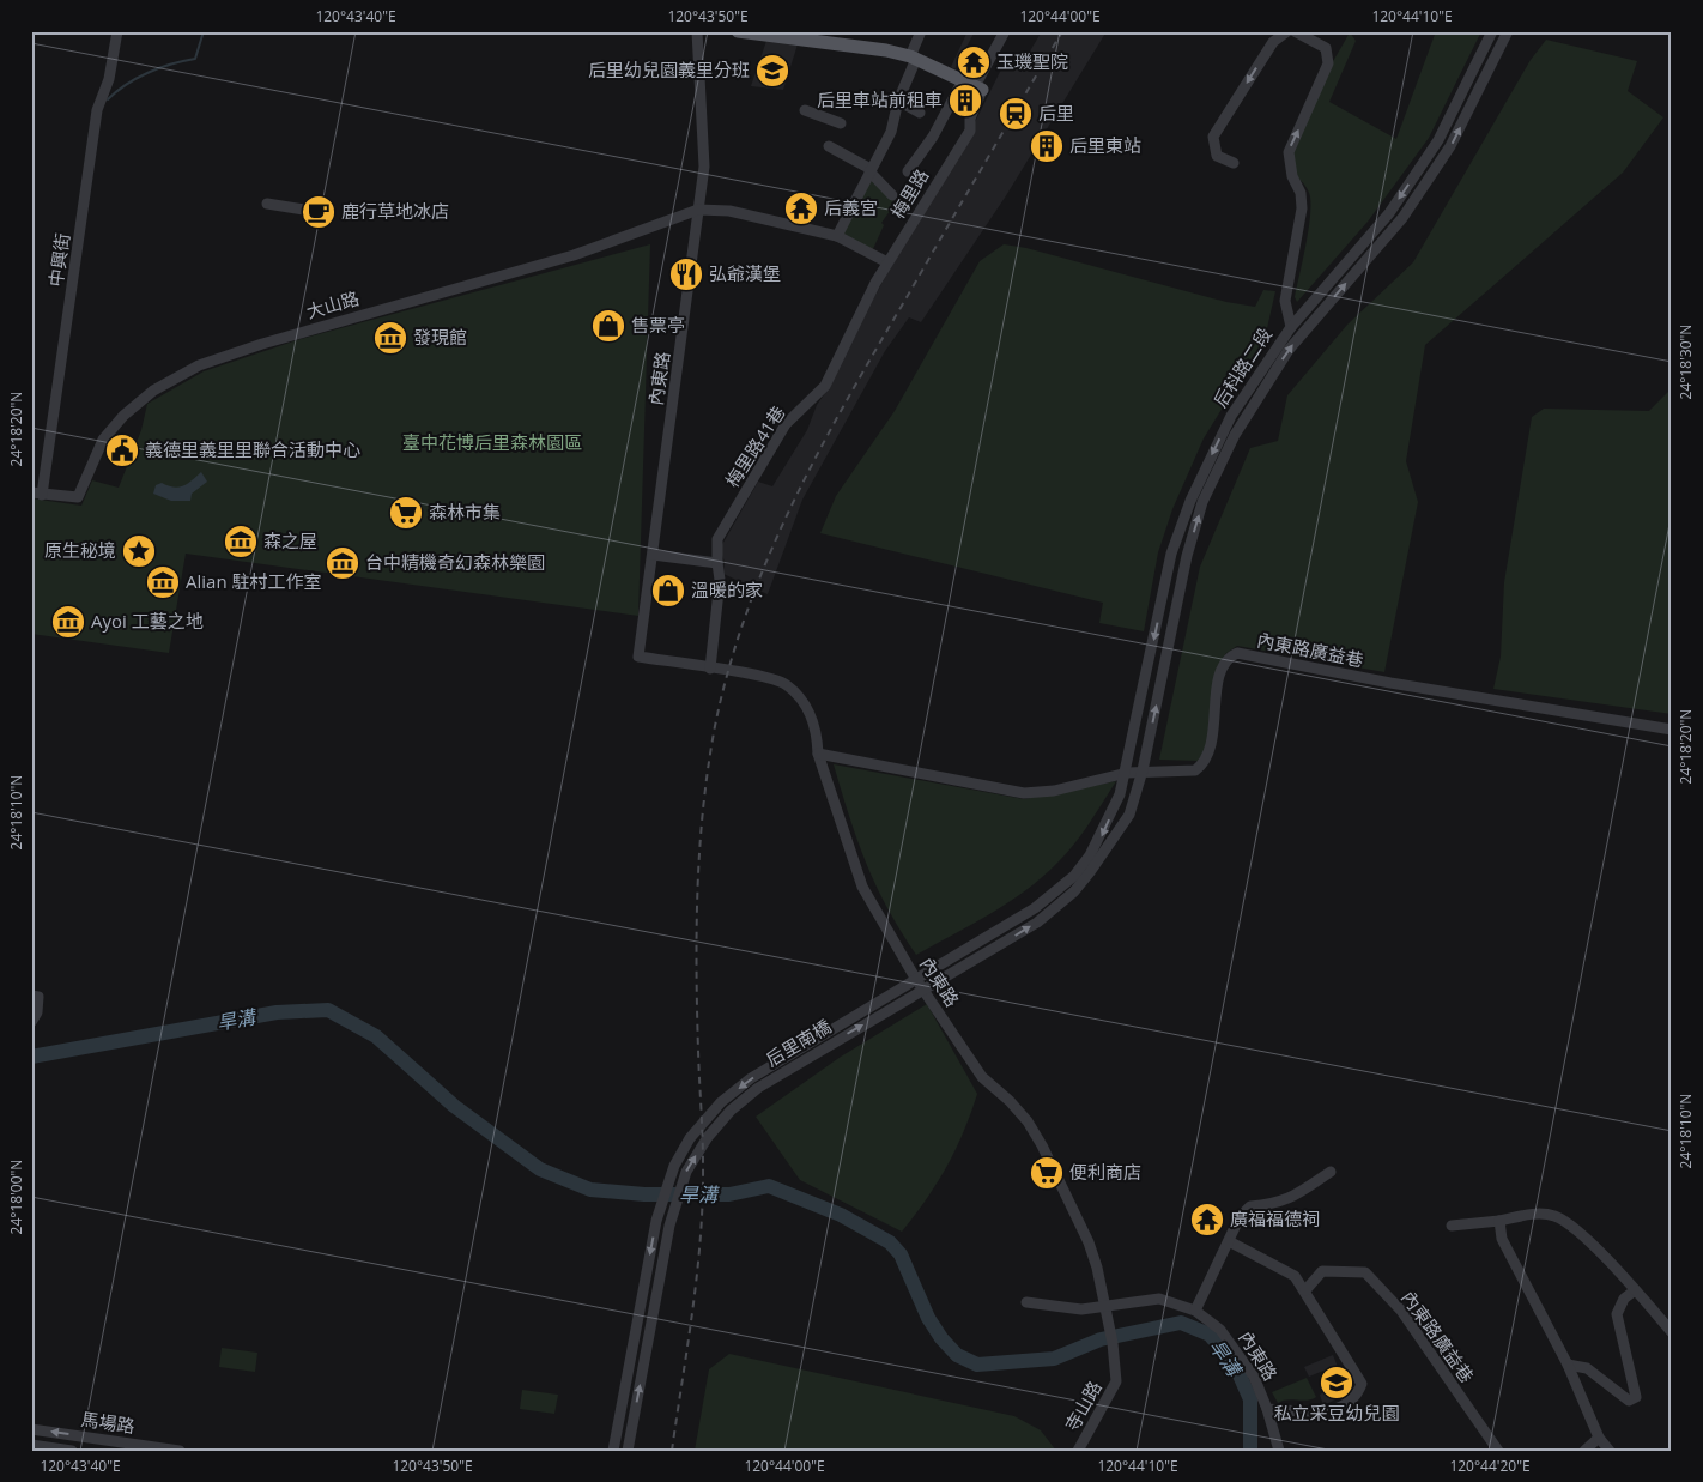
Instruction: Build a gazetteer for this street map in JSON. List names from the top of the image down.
{
  "streets": {
    "street": [
      "梅里路",
      "中興街",
      "大山路",
      "后科路二段",
      "內東路",
      "梅里路41巷",
      "內東路廣益巷",
      "后里南橋",
      "寺山路",
      "馬場路"
    ]
  },
  "crossings": [
    ["梅里路", "梅里路41巷"],
    ["中興街", "大山路"],
    ["大山路", "內東路"],
    ["后科路二段", "內東路廣益巷"],
    ["后科路二段", "后里南橋"],
    ["內東路", "梅里路41巷"],
    ["內東路", "內東路廣益巷"],
    ["內東路", "寺山路"],
    ["內東路廣益巷", "后里南橋"]
  ],
  "one_way": ["馬場路"],
  "water": ["旱溝"],
  "parks": ["臺中花博后里森林園區"],
  "places": {
    "temple": ["玉璣聖院", "后義宮", "廣福福德祠"],
    "school or university": ["后里幼兒園義里分班", "私立采豆幼兒園"],
    "building": ["后里車站前租車", "后里東站"],
    "station": ["后里"],
    "cafe": ["鹿行草地冰店"],
    "restaurant": ["弘爺漢堡"],
    "shop": ["售票亭", "溫暖的家"],
    "museum": [
      "發現館",
      "森之屋",
      "台中精機奇幻森林樂園",
      "Alian 駐村工作室",
      "Ayoi 工藝之地"
    ],
    "public building": ["義德里義里里聯合活動中心"],
    "supermarket": ["森林市集", "便利商店"],
    "place": ["原生秘境"]
  },
  "coordinates": [
    "120°43'40\"E",
    "120°43'50\"E",
    "120°44'00\"E",
    "120°44'10\"E",
    "24°18'30\"N",
    "24°18'20\"N",
    "24°18'10\"N",
    "24°18'00\"N",
    "120°44'20\"E"
  ]
}
